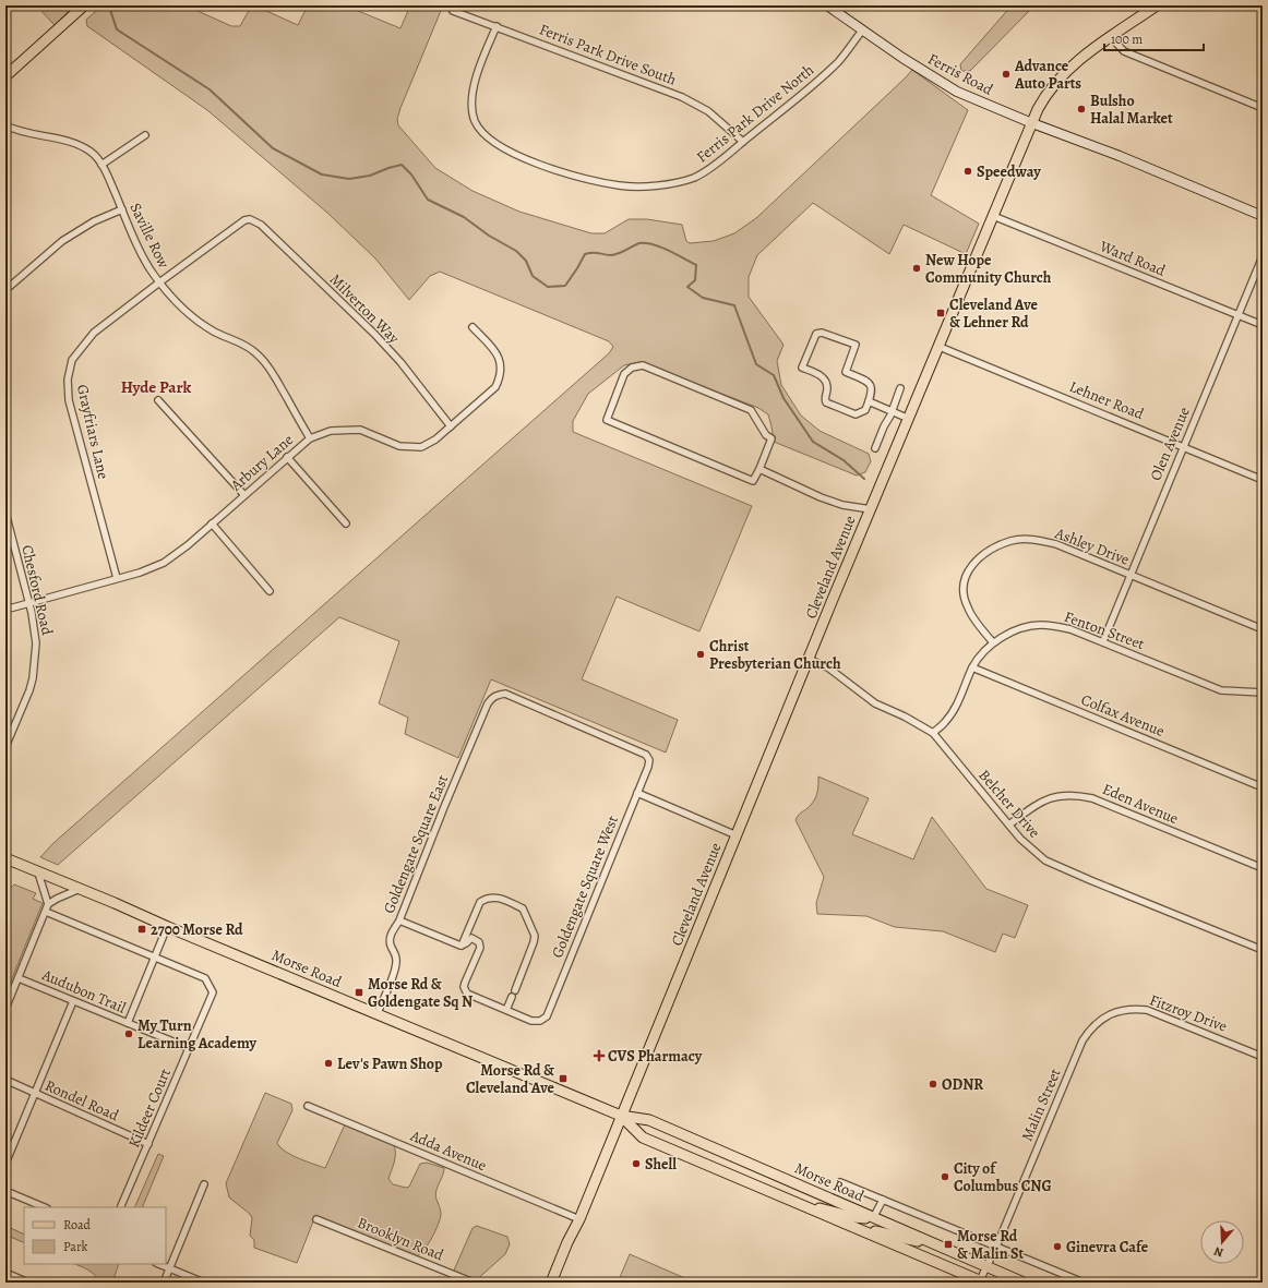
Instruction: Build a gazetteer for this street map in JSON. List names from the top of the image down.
{
  "streets": {
    "main road": ["Ferris Road", "Cleveland Avenue", "Morse Road"],
    "street": [
      "Ferris Park Drive South",
      "Ferris Park Drive North",
      "Saville Row",
      "Ward Road",
      "Milverton Way",
      "Lehner Road",
      "Grayfriars Lane",
      "Olen Avenue",
      "Arbury Lane",
      "Ashley Drive",
      "Chesford Road",
      "Fenton Street",
      "Colfax Avenue",
      "Belcher Drive",
      "Eden Avenue",
      "Goldengate Square East",
      "Goldengate Square West",
      "Audubon Trail",
      "Fitzroy Drive",
      "Rondel Road",
      "Malin Street",
      "Kildeer Court",
      "Adda Avenue",
      "Brooklyn Road"
    ]
  },
  "crossings": [
    ["Ferris Park Drive South", "Ferris Park Drive North"],
    ["Ferris Road", "Ferris Park Drive North"],
    ["Ferris Road", "Cleveland Avenue"],
    ["Saville Row", "Grayfriars Lane"],
    ["Saville Row", "Arbury Lane"],
    ["Ward Road", "Olen Avenue"],
    ["Ward Road", "Cleveland Avenue"],
    ["Milverton Way", "Grayfriars Lane"],
    ["Milverton Way", "Arbury Lane"],
    ["Lehner Road", "Olen Avenue"],
    ["Lehner Road", "Cleveland Avenue"],
    ["Grayfriars Lane", "Arbury Lane"],
    ["Olen Avenue", "Ashley Drive"],
    ["Olen Avenue", "Fenton Street"],
    ["Arbury Lane", "Chesford Road"],
    ["Ashley Drive", "Fenton Street"],
    ["Cleveland Avenue", "Belcher Drive"],
    ["Cleveland Avenue", "Morse Road"],
    ["Cleveland Avenue", "Adda Avenue"],
    ["Fenton Street", "Colfax Avenue"],
    ["Fenton Street", "Belcher Drive"],
    ["Belcher Drive", "Eden Avenue"],
    ["Goldengate Square East", "Goldengate Square West"],
    ["Goldengate Square East", "Morse Road"],
    ["Morse Road", "Malin Street"],
    ["Audubon Trail", "Kildeer Court"],
    ["Fitzroy Drive", "Malin Street"],
    ["Rondel Road", "Kildeer Court"]
  ],
  "districts": ["Hyde Park"],
  "places": {
    "other": [
      "Advance Auto Parts",
      "Bulsho Halal Market",
      "Speedway",
      "New Hope Community Church",
      "Christ Presbyterian Church",
      "My Turn Learning Academy",
      "Lev's Pawn Shop",
      "ODNR",
      "Shell",
      "City of Columbus CNG",
      "Ginevra Cafe"
    ],
    "transit": [
      "Cleveland Ave & Lehner Rd",
      "2700 Morse Rd",
      "Morse Rd & Goldengate Sq N",
      "Morse Rd & Cleveland Ave",
      "Morse Rd & Malin St"
    ],
    "health": ["CVS Pharmacy"]
  },
  "legend": ["Road", "Park"],
  "scale_bar": "100 m",
  "north": "bottom"
}
